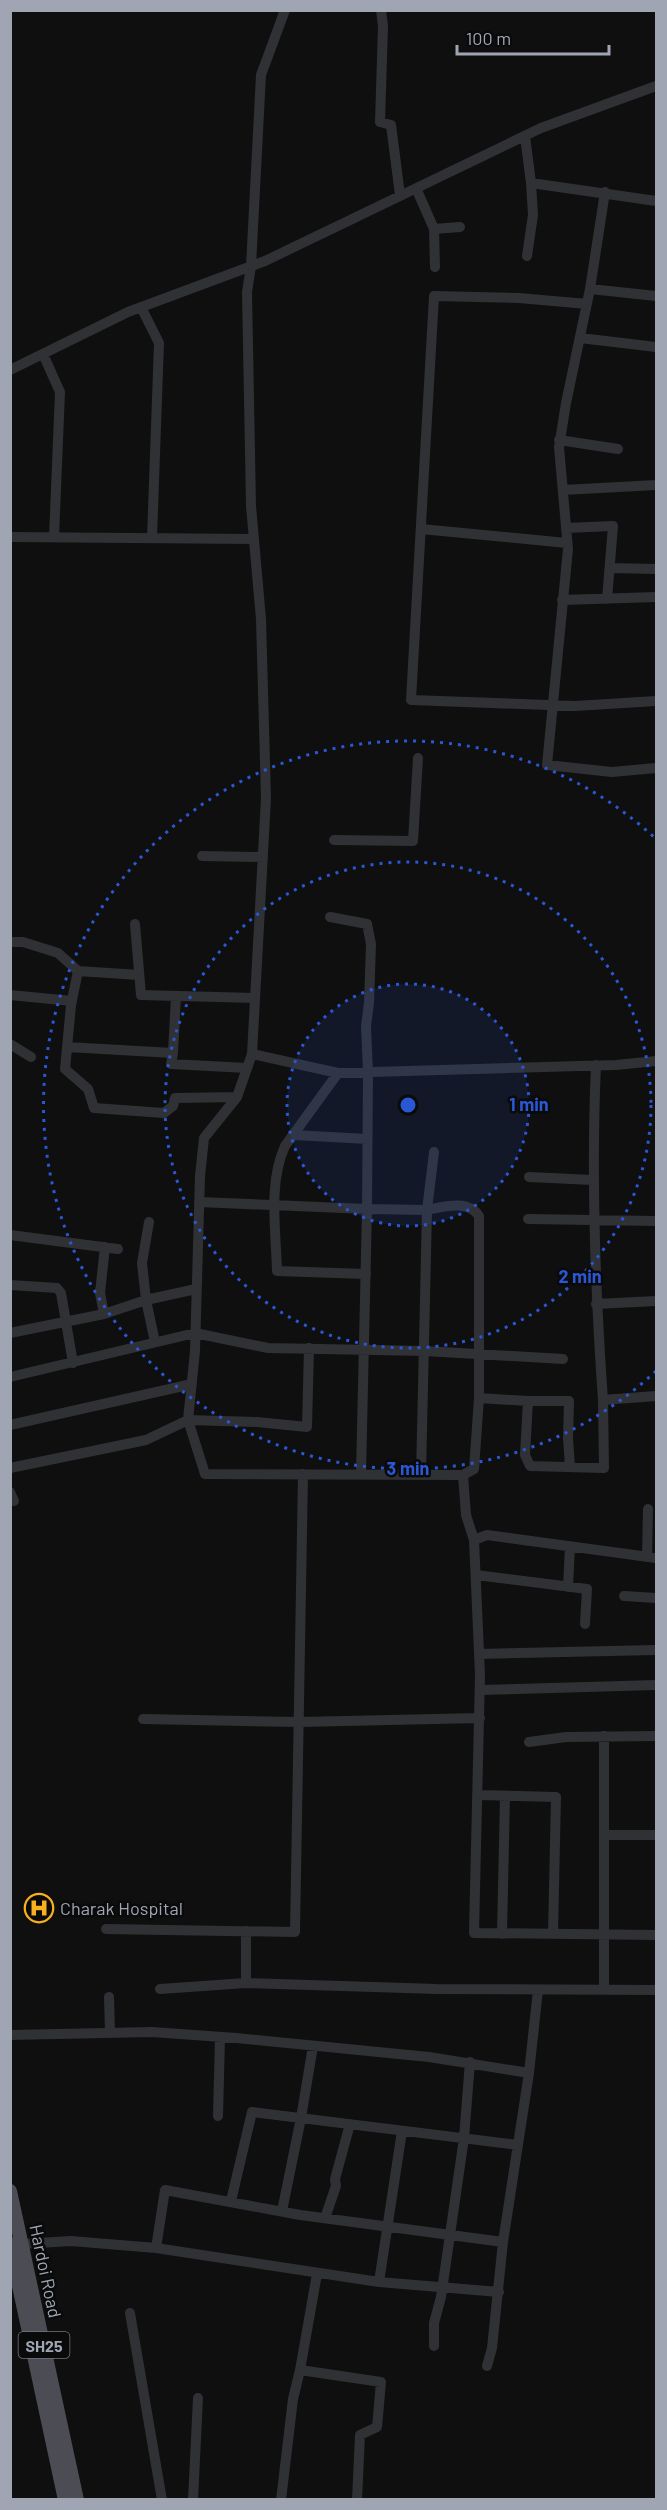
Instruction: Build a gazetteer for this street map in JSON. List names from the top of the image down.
{
  "streets": {
    "main road": ["Hardoi Road", "SH25"]
  },
  "places": {
    "hospital": ["Charak Hospital"]
  },
  "scale_bar": "100 m",
  "rings": ["1 min", "2 min", "3 min"]
}
